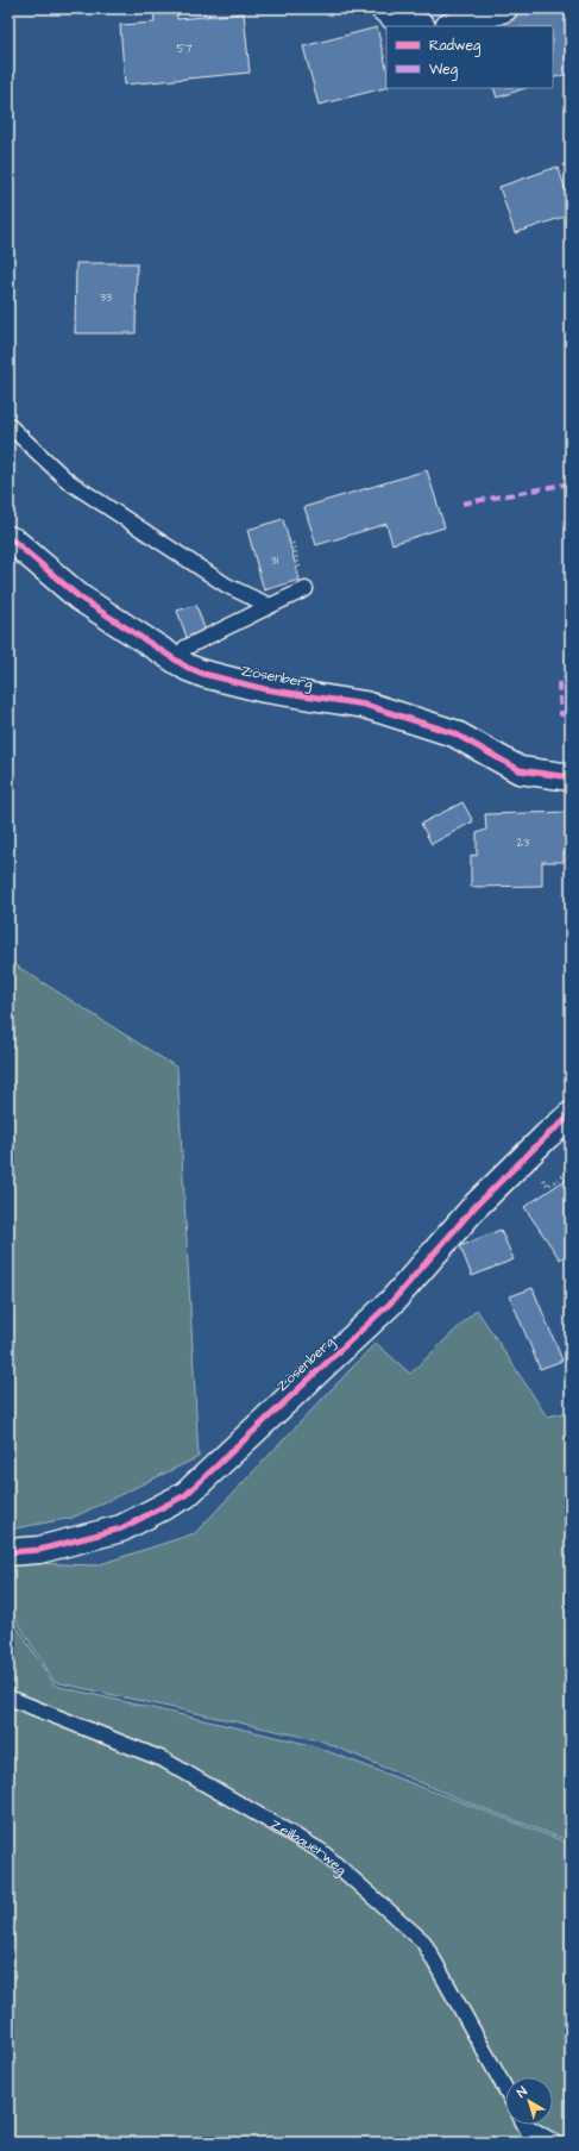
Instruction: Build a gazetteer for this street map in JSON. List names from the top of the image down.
{
  "streets": {
    "street": ["Zösenberg"],
    "lane": ["Zeilbauerweg"]
  },
  "house_numbers": [
    "57",
    "33",
    "31",
    "23"
  ],
  "legend": ["Radweg", "Weg"],
  "north": "top left"
}
